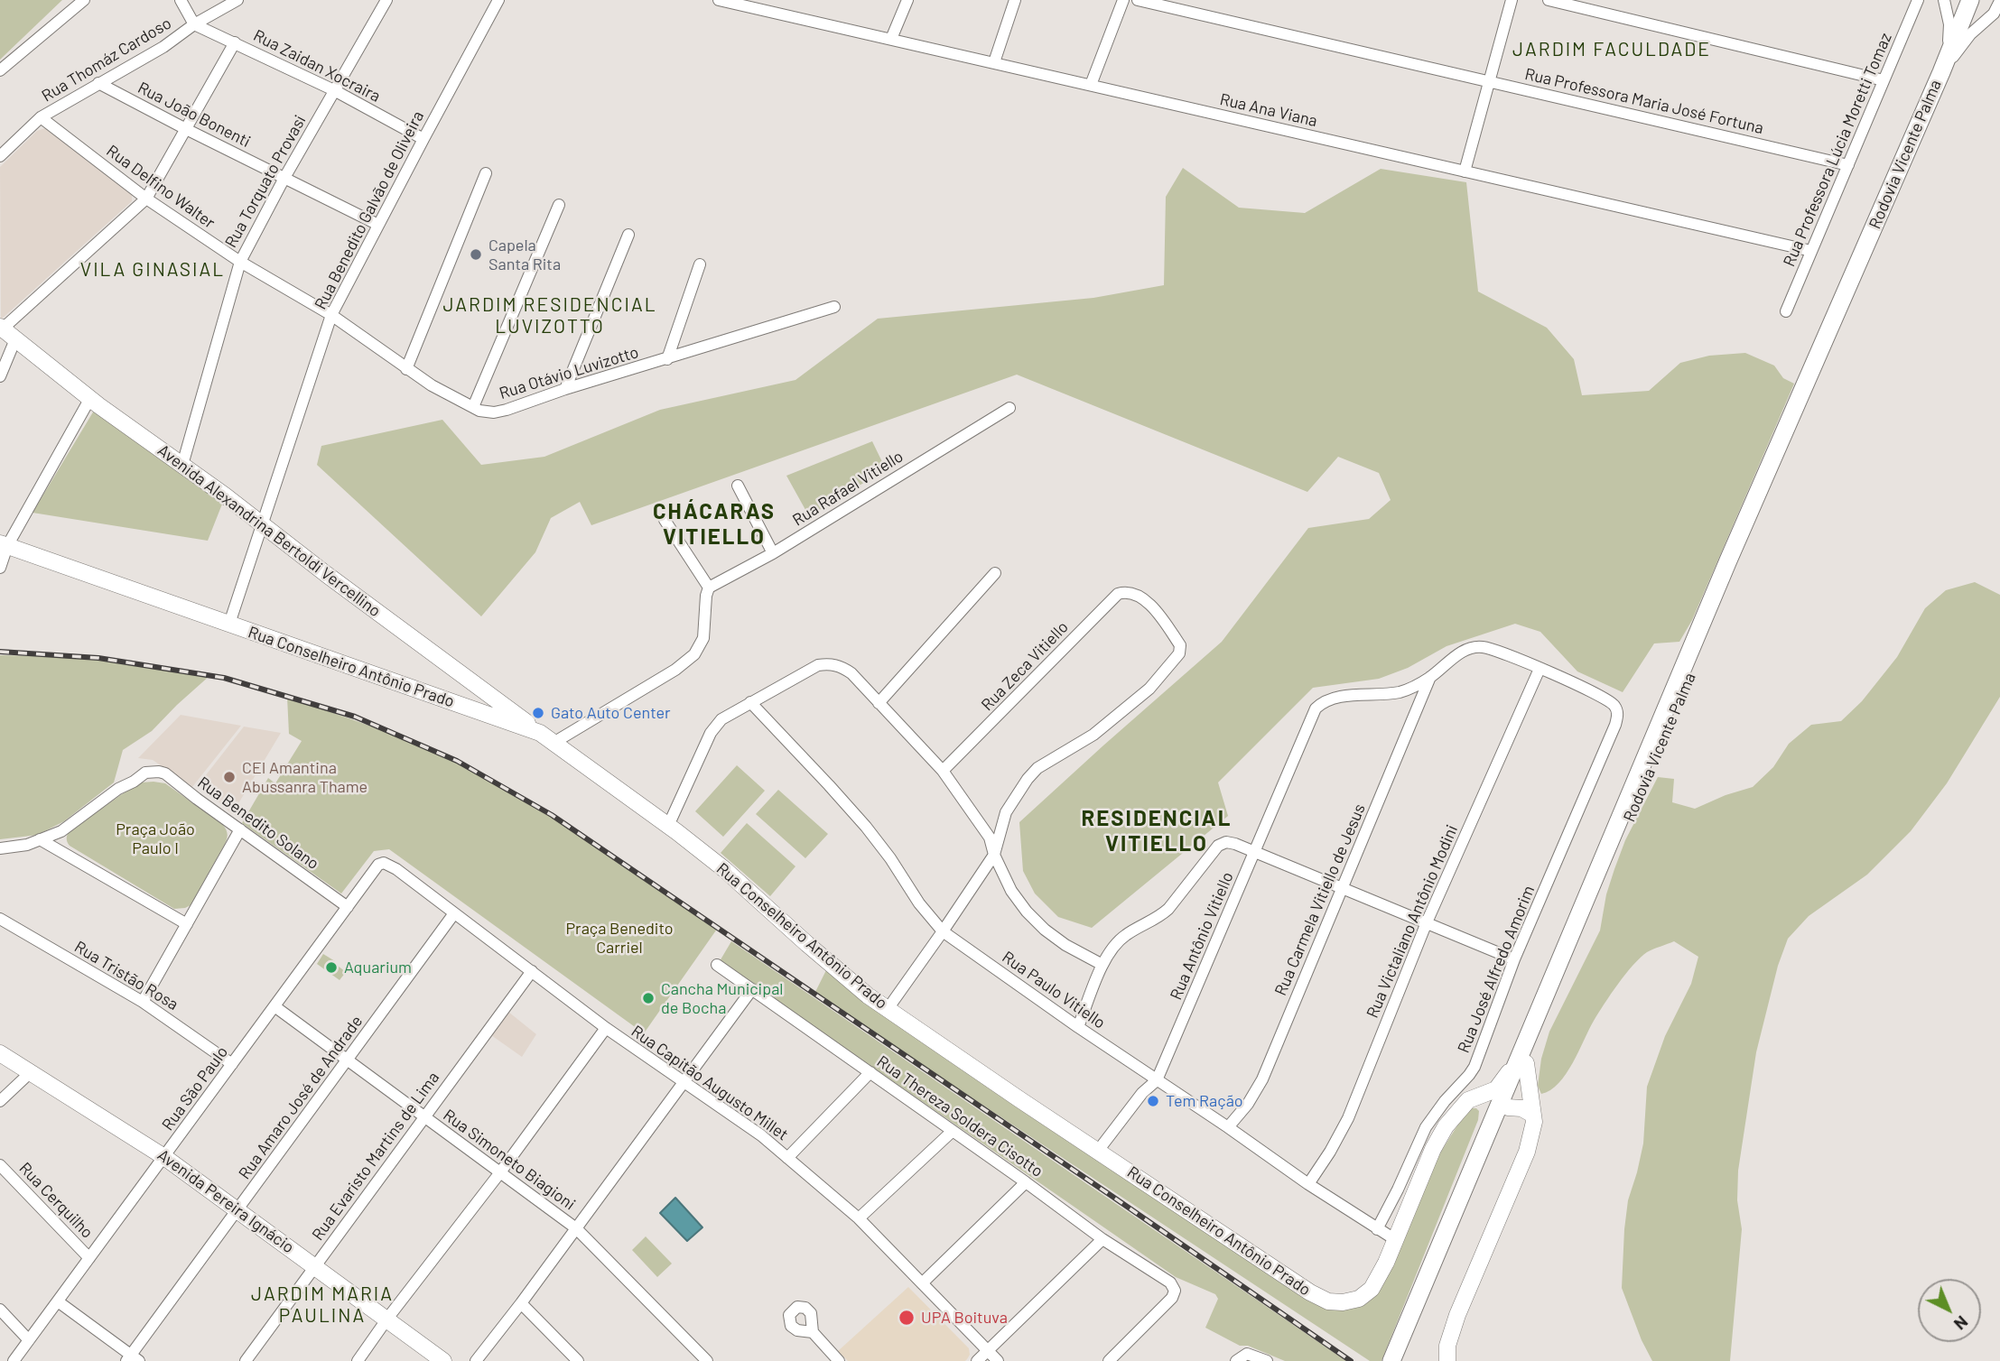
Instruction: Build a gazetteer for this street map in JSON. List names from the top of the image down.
{
  "streets": {
    "main road": [
      "Rodovia Vicente Palma",
      "Avenida Alexandrina Bertoldi Vercellino",
      "Rua Conselheiro Antônio Prado",
      "Avenida Pereira Ignácio"
    ],
    "street": [
      "Rua Thomáz Cardoso",
      "Rua Zaidan Xocraira",
      "Rua Professora Maria José Fortuna",
      "Rua Ana Viana",
      "Rua João Bonenti",
      "Rua Professora Lúcia Moretti Tomaz",
      "Rua Torquato Provasi",
      "Rua Delfino Walter",
      "Rua Benedito Galvão de Oliveira",
      "Rua Otávio Luvizotto",
      "Rua Rafael Vitiello",
      "Rua Zeca Vitiello",
      "Rua Benedito Solano",
      "Rua Carmela Vitiello de Jesus",
      "Rua Victaliano Antônio Modini",
      "Rua Antônio Vitiello",
      "Rua José Alfredo Amorim",
      "Rua Tristão Rosa",
      "Rua Paulo Vitiello",
      "Rua Capitão Augusto Millet",
      "Rua São Paulo",
      "Rua Amaro José de Andrade",
      "Rua Thereza Soldera Cisotto",
      "Rua Evaristo Martins de Lima",
      "Rua Simoneto Biagioni",
      "Rua Cerquilho"
    ]
  },
  "crossings": [
    ["Rua Thomáz Cardoso", "Rua Zaidan Xocraira"],
    ["Rua Thomáz Cardoso", "Rua João Bonenti"],
    ["Rua Thomáz Cardoso", "Rua Delfino Walter"],
    ["Rua Zaidan Xocraira", "Rua Torquato Provasi"],
    ["Rua Zaidan Xocraira", "Rua Benedito Galvão de Oliveira"],
    ["Rua Professora Maria José Fortuna", "Rua Professora Lúcia Moretti Tomaz"],
    ["Rua Ana Viana", "Rua Professora Lúcia Moretti Tomaz"],
    ["Rua João Bonenti", "Rua Torquato Provasi"],
    ["Rua João Bonenti", "Rua Benedito Galvão de Oliveira"],
    ["Rua Torquato Provasi", "Rua Delfino Walter"],
    ["Rua Torquato Provasi", "Avenida Alexandrina Bertoldi Vercellino"],
    ["Rua Delfino Walter", "Rua Benedito Galvão de Oliveira"],
    ["Rua Delfino Walter", "Rua Otávio Luvizotto"],
    ["Rua Benedito Galvão de Oliveira", "Rua Otávio Luvizotto"],
    ["Rua Benedito Galvão de Oliveira", "Avenida Alexandrina Bertoldi Vercellino"],
    ["Rua Benedito Galvão de Oliveira", "Rua Conselheiro Antônio Prado"],
    ["Avenida Alexandrina Bertoldi Vercellino", "Rua Conselheiro Antônio Prado"],
    ["Rua Conselheiro Antônio Prado", "Rua Antônio Vitiello"],
    ["Rua Conselheiro Antônio Prado", "Rua Paulo Vitiello"],
    ["Rua Benedito Solano", "Rua São Paulo"],
    ["Rua Carmela Vitiello de Jesus", "Rua Antônio Vitiello"],
    ["Rua Carmela Vitiello de Jesus", "Rua Paulo Vitiello"],
    ["Rua Victaliano Antônio Modini", "Rua Antônio Vitiello"],
    ["Rua Victaliano Antônio Modini", "Rua Paulo Vitiello"],
    ["Rua Antônio Vitiello", "Rua José Alfredo Amorim"],
    ["Rua Antônio Vitiello", "Rua Paulo Vitiello"],
    ["Rua José Alfredo Amorim", "Rua Paulo Vitiello"],
    ["Rua Tristão Rosa", "Rua São Paulo"],
    ["Rua Capitão Augusto Millet", "Rua São Paulo"],
    ["Rua Capitão Augusto Millet", "Rua Amaro José de Andrade"],
    ["Rua Capitão Augusto Millet", "Rua Evaristo Martins de Lima"],
    ["Rua São Paulo", "Rua Simoneto Biagioni"],
    ["Rua São Paulo", "Rua Cerquilho"],
    ["Rua São Paulo", "Avenida Pereira Ignácio"],
    ["Rua Amaro José de Andrade", "Rua Simoneto Biagioni"],
    ["Rua Amaro José de Andrade", "Avenida Pereira Ignácio"],
    ["Rua Evaristo Martins de Lima", "Rua Simoneto Biagioni"],
    ["Rua Evaristo Martins de Lima", "Avenida Pereira Ignácio"]
  ],
  "districts": [
    "JARDIM FACULDADE",
    "VILA GINASIAL",
    "JARDIM RESIDENCIAL LUVIZOTTO",
    "CHÁCARAS VITIELLO",
    "RESIDENCIAL VITIELLO",
    "JARDIM MARIA PAULINA"
  ],
  "parks": ["Praça João Paulo I", "Praça Benedito Carriel"],
  "places": [
    "Capela Santa Rita",
    "Gato Auto Center",
    "CEI Amantina Abussanra Thame",
    "Aquarium",
    "Cancha Municipal de Bocha",
    "Tem Ração",
    "UPA Boituva"
  ],
  "north": "bottom right"
}
